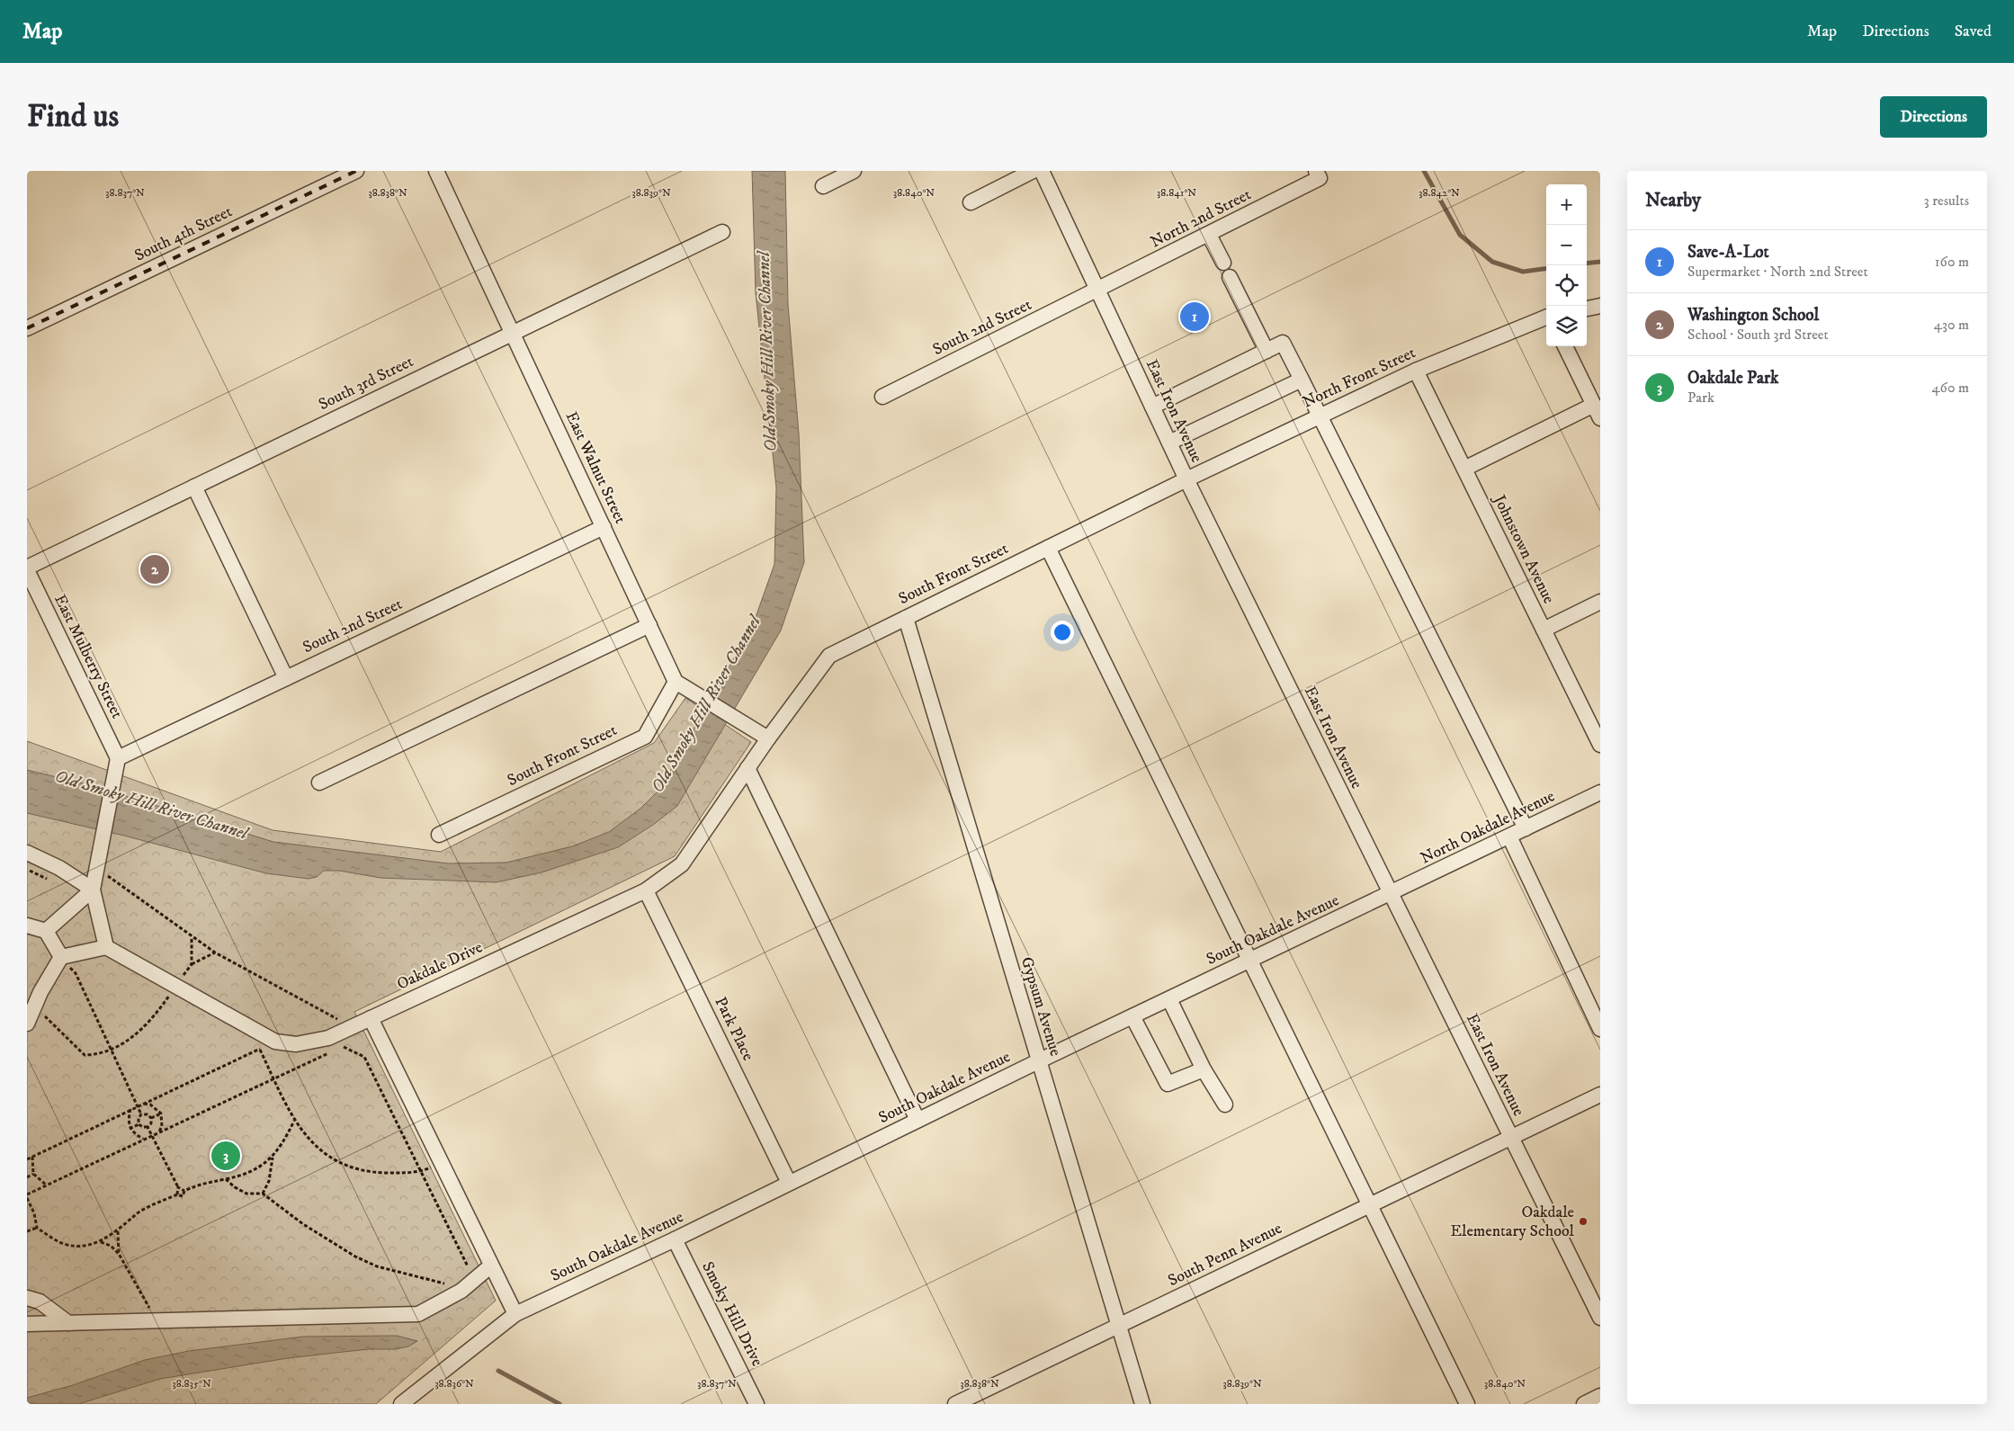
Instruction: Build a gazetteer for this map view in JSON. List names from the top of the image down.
{
  "streets": {
    "street": [
      "North 2nd Street",
      "South 4th Street",
      "South 2nd Street",
      "North Front Street",
      "South 3rd Street",
      "East Iron Avenue",
      "East Walnut Street",
      "Johnstown Avenue",
      "South Front Street",
      "East Mulberry Street",
      "North Oakdale Avenue",
      "South Oakdale Avenue",
      "Oakdale Drive",
      "Gypsum Avenue",
      "Park Place",
      "South Penn Avenue",
      "Smoky Hill Drive"
    ]
  },
  "crossings": [
    ["North 2nd Street", "South 2nd Street"],
    ["North 2nd Street", "East Iron Avenue"],
    ["South 2nd Street", "East Iron Avenue"],
    ["South 2nd Street", "East Walnut Street"],
    ["South 2nd Street", "East Mulberry Street"],
    ["North Front Street", "East Iron Avenue"],
    ["North Front Street", "Johnstown Avenue"],
    ["North Front Street", "South Front Street"],
    ["South 3rd Street", "East Walnut Street"],
    ["South 3rd Street", "East Mulberry Street"],
    ["East Iron Avenue", "South Front Street"],
    ["East Iron Avenue", "North Oakdale Avenue"],
    ["East Iron Avenue", "South Oakdale Avenue"],
    ["East Iron Avenue", "South Penn Avenue"],
    ["East Walnut Street", "South Front Street"],
    ["South Front Street", "Oakdale Drive"],
    ["South Front Street", "Gypsum Avenue"],
    ["North Oakdale Avenue", "South Oakdale Avenue"],
    ["South Oakdale Avenue", "Gypsum Avenue"],
    ["South Oakdale Avenue", "Park Place"],
    ["South Oakdale Avenue", "Smoky Hill Drive"],
    ["Oakdale Drive", "Park Place"],
    ["Gypsum Avenue", "South Penn Avenue"]
  ],
  "water": ["Old Smoky Hill River Channel"],
  "places": ["Oakdale Elementary School"],
  "page": {
    "header": "Map",
    "nav": ["Map", "Directions", "Saved"],
    "buttons": "Directions",
    "title": "Find us",
    "heading": ["Nearby", "3 results"],
    "map_buttons": ["+", "−"],
    "list": [
      {
        "mark": "1",
        "name": "Save-A-Lot",
        "note": "Supermarket · North 2nd Street",
        "value": "160 m"
      },
      {
        "mark": "2",
        "name": "Washington School",
        "note": "School · South 3rd Street",
        "value": "430 m"
      },
      {
        "mark": "3",
        "name": "Oakdale Park",
        "note": "Park",
        "value": "460 m"
      }
    ],
    "pins": ["1", "2", "3"]
  },
  "coordinates": [
    "38.837°N",
    "38.838°N",
    "38.839°N",
    "38.840°N",
    "38.841°N",
    "38.842°N",
    "38.835°N",
    "38.836°N"
  ]
}
